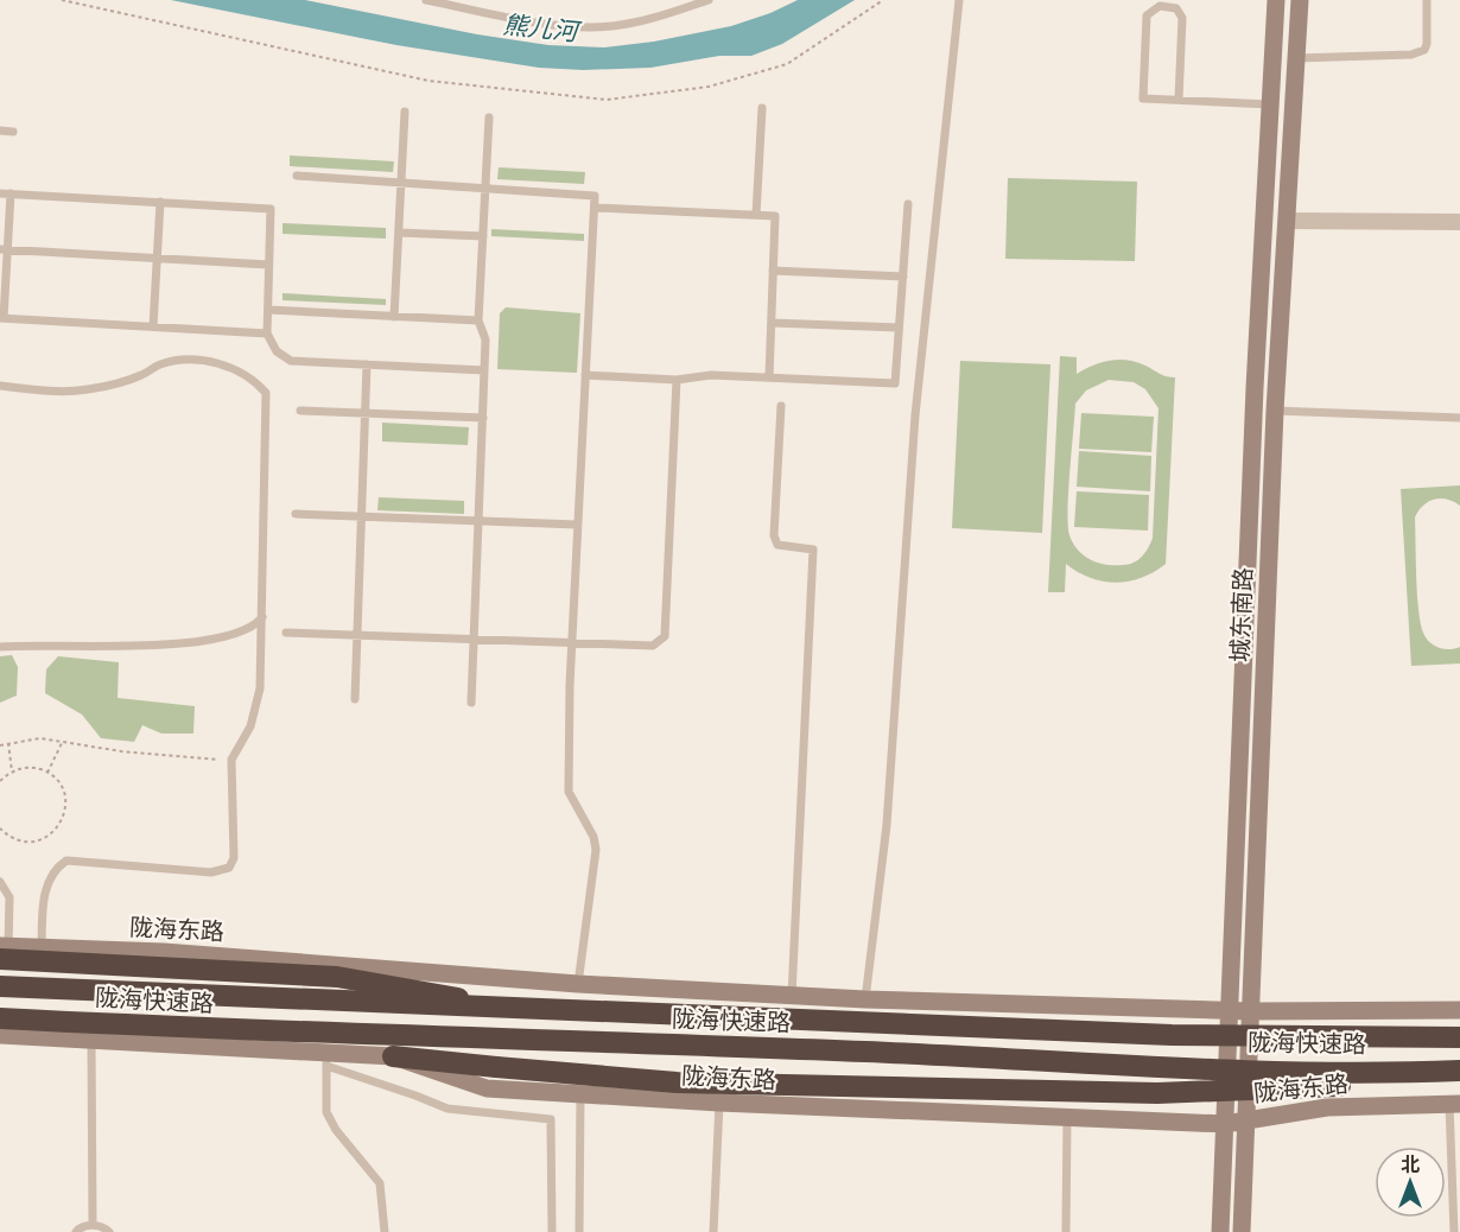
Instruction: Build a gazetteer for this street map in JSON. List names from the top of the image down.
{
  "streets": {
    "highway": ["陇海快速路"],
    "street": ["城东南路", "陇海东路"]
  },
  "crossings": [
    ["城东南路", "陇海东路"]
  ],
  "water": ["熊儿河"],
  "north": "top"
}
